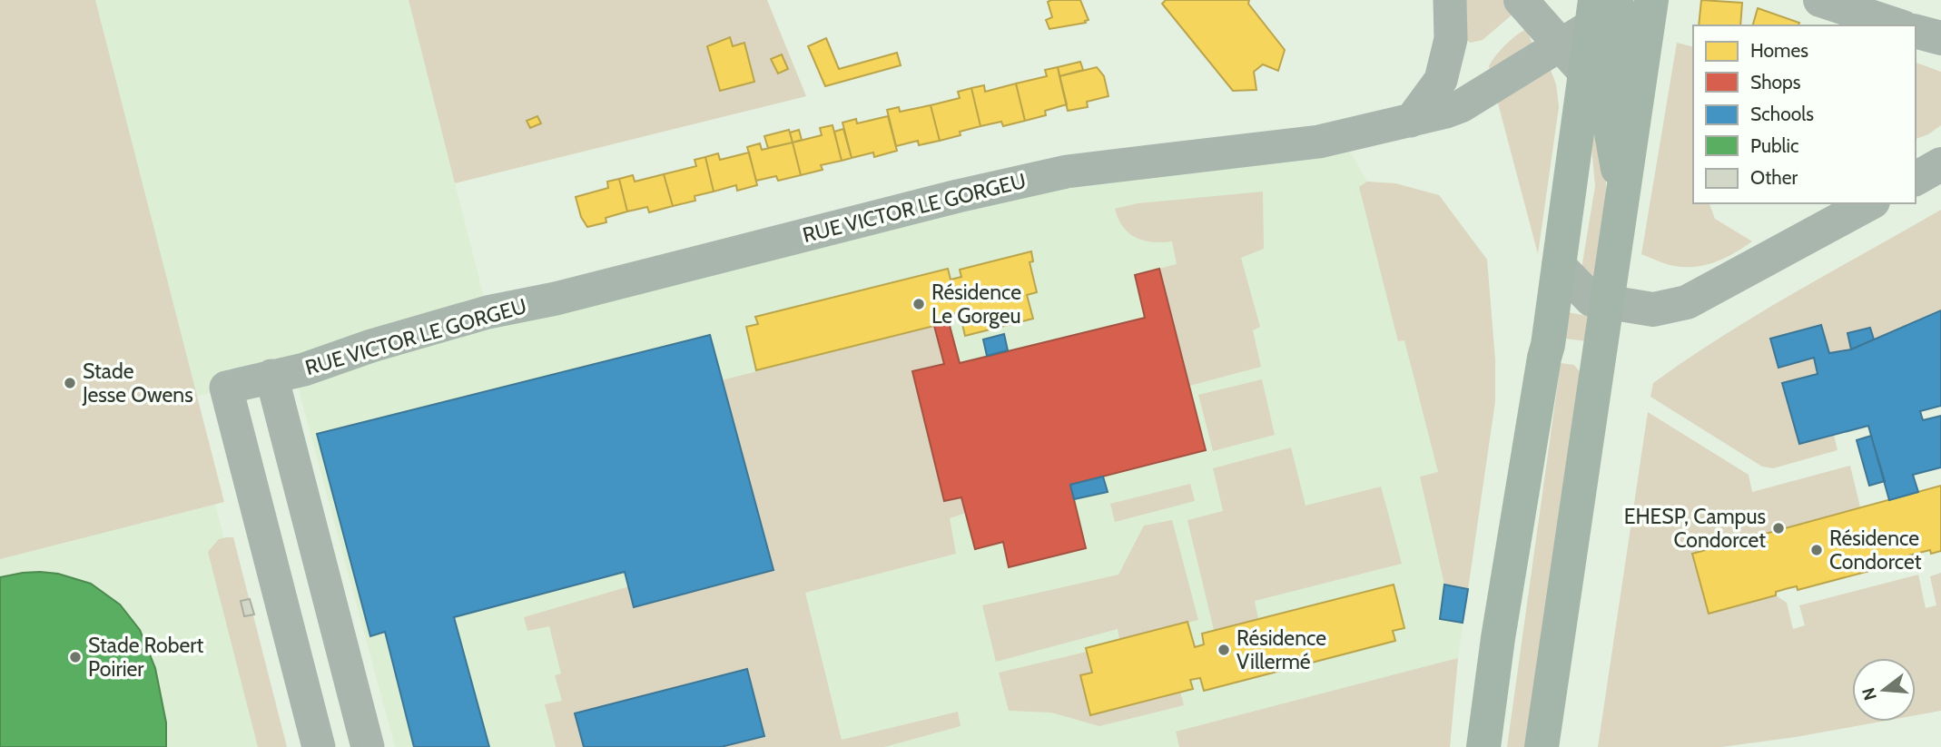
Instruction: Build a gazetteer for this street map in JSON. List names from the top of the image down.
{
  "streets": {
    "street": ["RUE VICTOR LE GORGEU"]
  },
  "places": [
    "Résidence Le Gorgeu",
    "Stade Jesse Owens",
    "EHESP, Campus Condorcet",
    "Résidence Condorcet",
    "Résidence Villermé",
    "Stade Robert Poirier"
  ],
  "legend": [
    "Homes",
    "Shops",
    "Schools",
    "Public",
    "Other"
  ],
  "north": "left"
}
